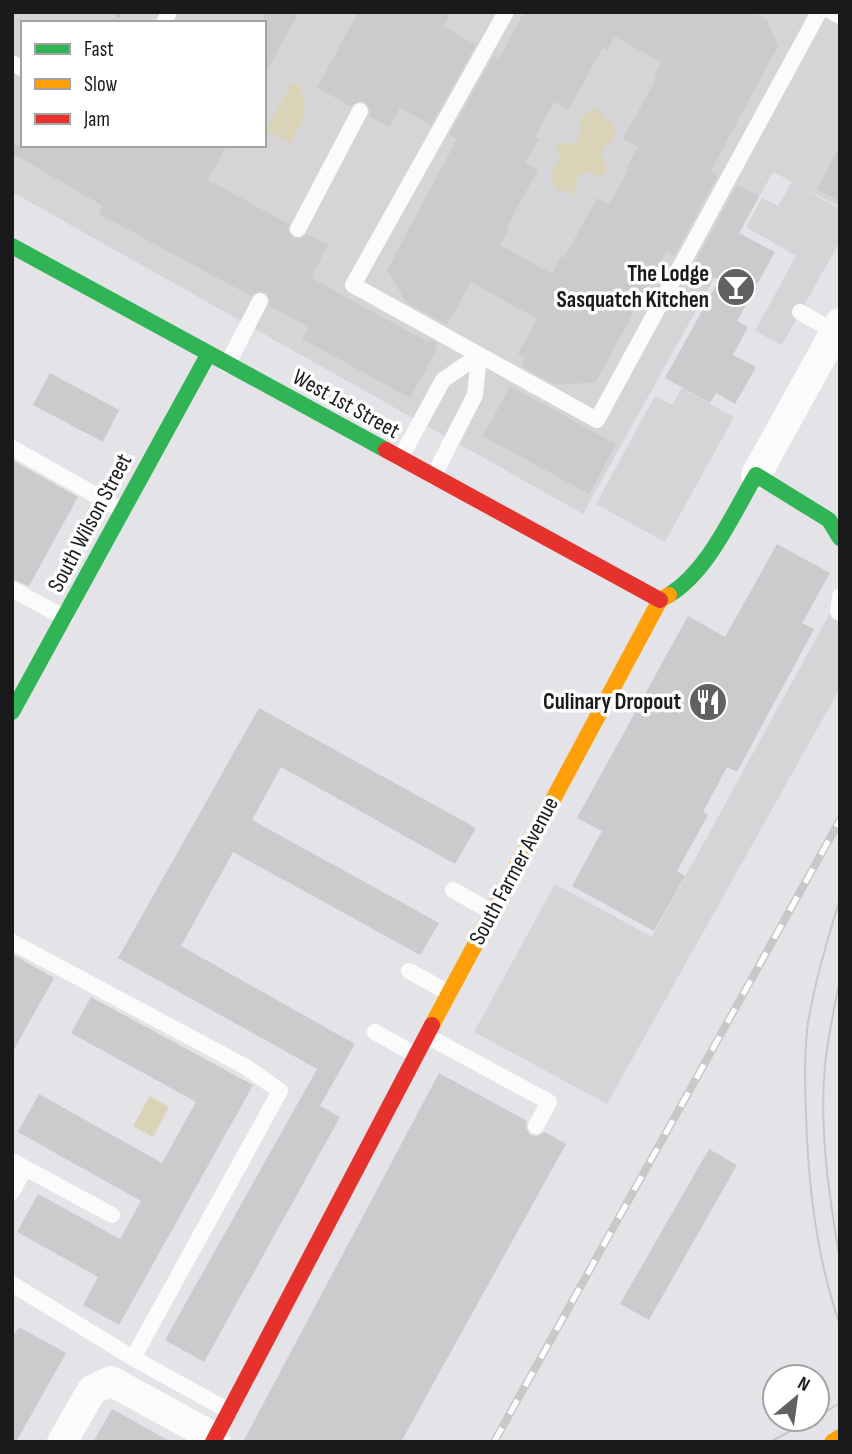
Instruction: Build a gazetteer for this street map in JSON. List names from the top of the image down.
{
  "streets": {
    "street": ["West 1st Street", "South Wilson Street", "South Farmer Avenue"]
  },
  "crossings": [
    ["West 1st Street", "South Wilson Street"],
    ["West 1st Street", "South Farmer Avenue"]
  ],
  "places": {
    "bar": ["The Lodge Sasquatch Kitchen"],
    "restaurant": ["Culinary Dropout"]
  },
  "legend": ["Fast", "Slow", "Jam"],
  "north": "top right"
}
